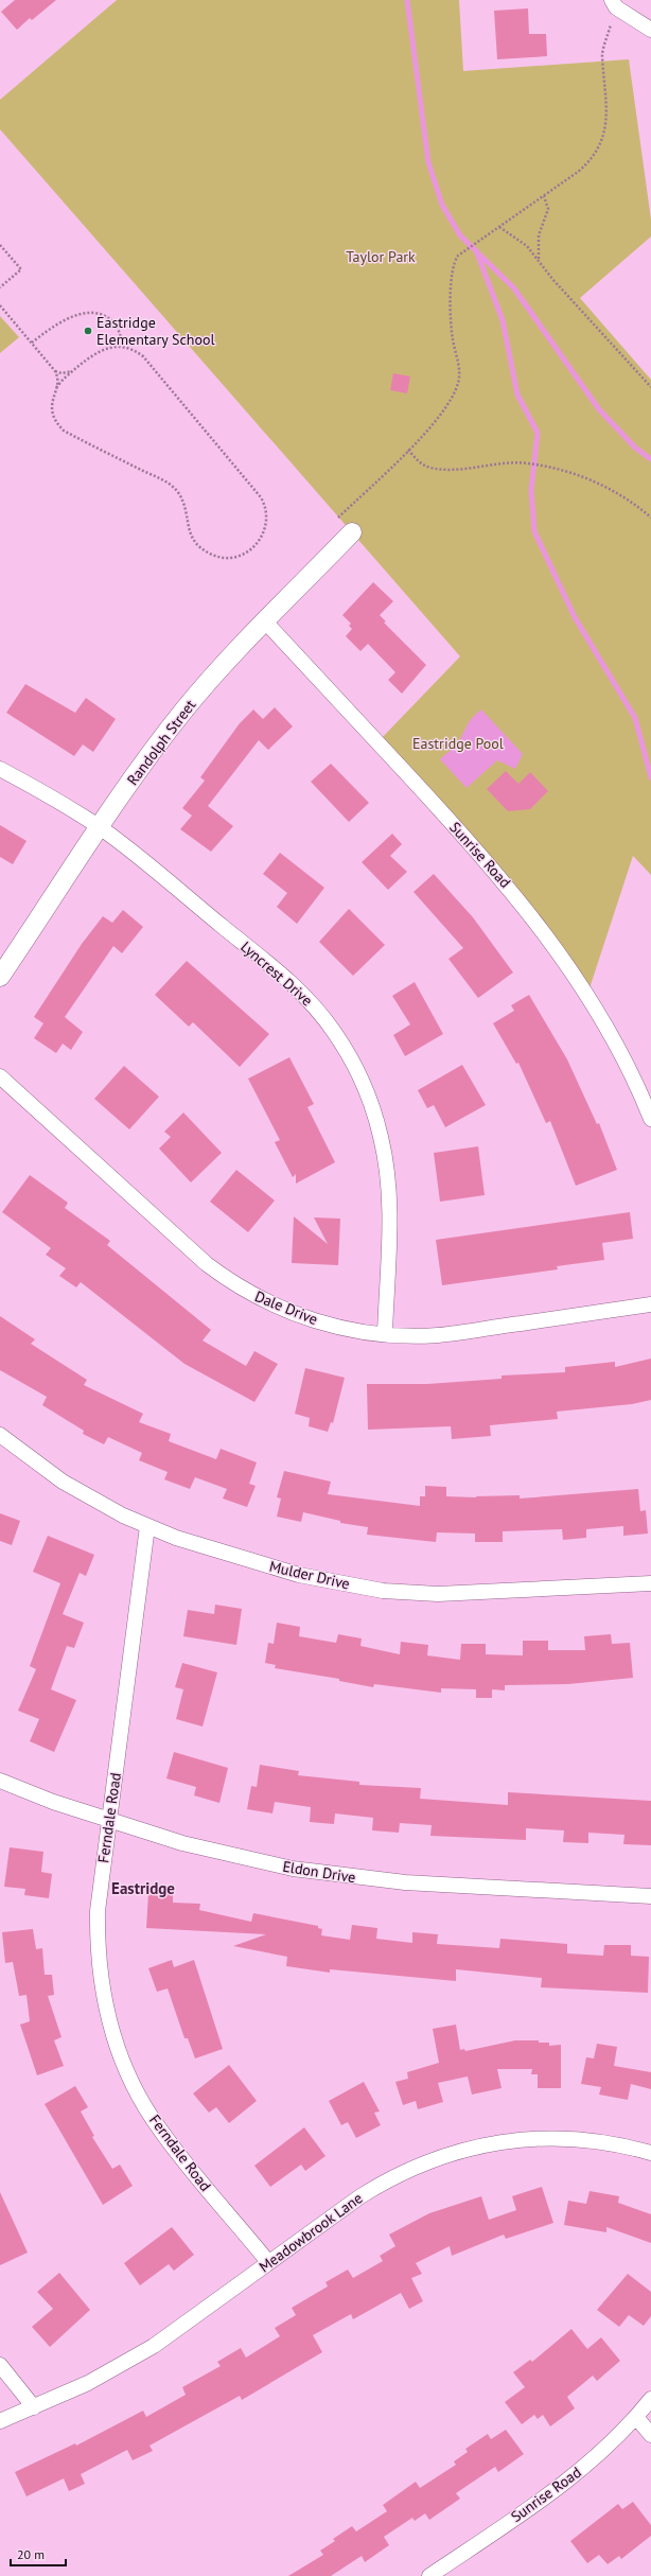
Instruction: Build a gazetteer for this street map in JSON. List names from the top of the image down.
{
  "streets": {
    "street": [
      "Randolph Street",
      "Sunrise Road",
      "Lyncrest Drive",
      "Dale Drive",
      "Mulder Drive",
      "Ferndale Road",
      "Eldon Drive",
      "Meadowbrook Lane"
    ]
  },
  "crossings": [
    ["Randolph Street", "Sunrise Road"],
    ["Randolph Street", "Lyncrest Drive"],
    ["Lyncrest Drive", "Dale Drive"],
    ["Mulder Drive", "Ferndale Road"],
    ["Ferndale Road", "Eldon Drive"],
    ["Ferndale Road", "Meadowbrook Lane"]
  ],
  "districts": ["Eastridge"],
  "parks": ["Taylor Park", "Eastridge Pool"],
  "places": ["Eastridge Elementary School"],
  "scale_bar": "20 m"
}
